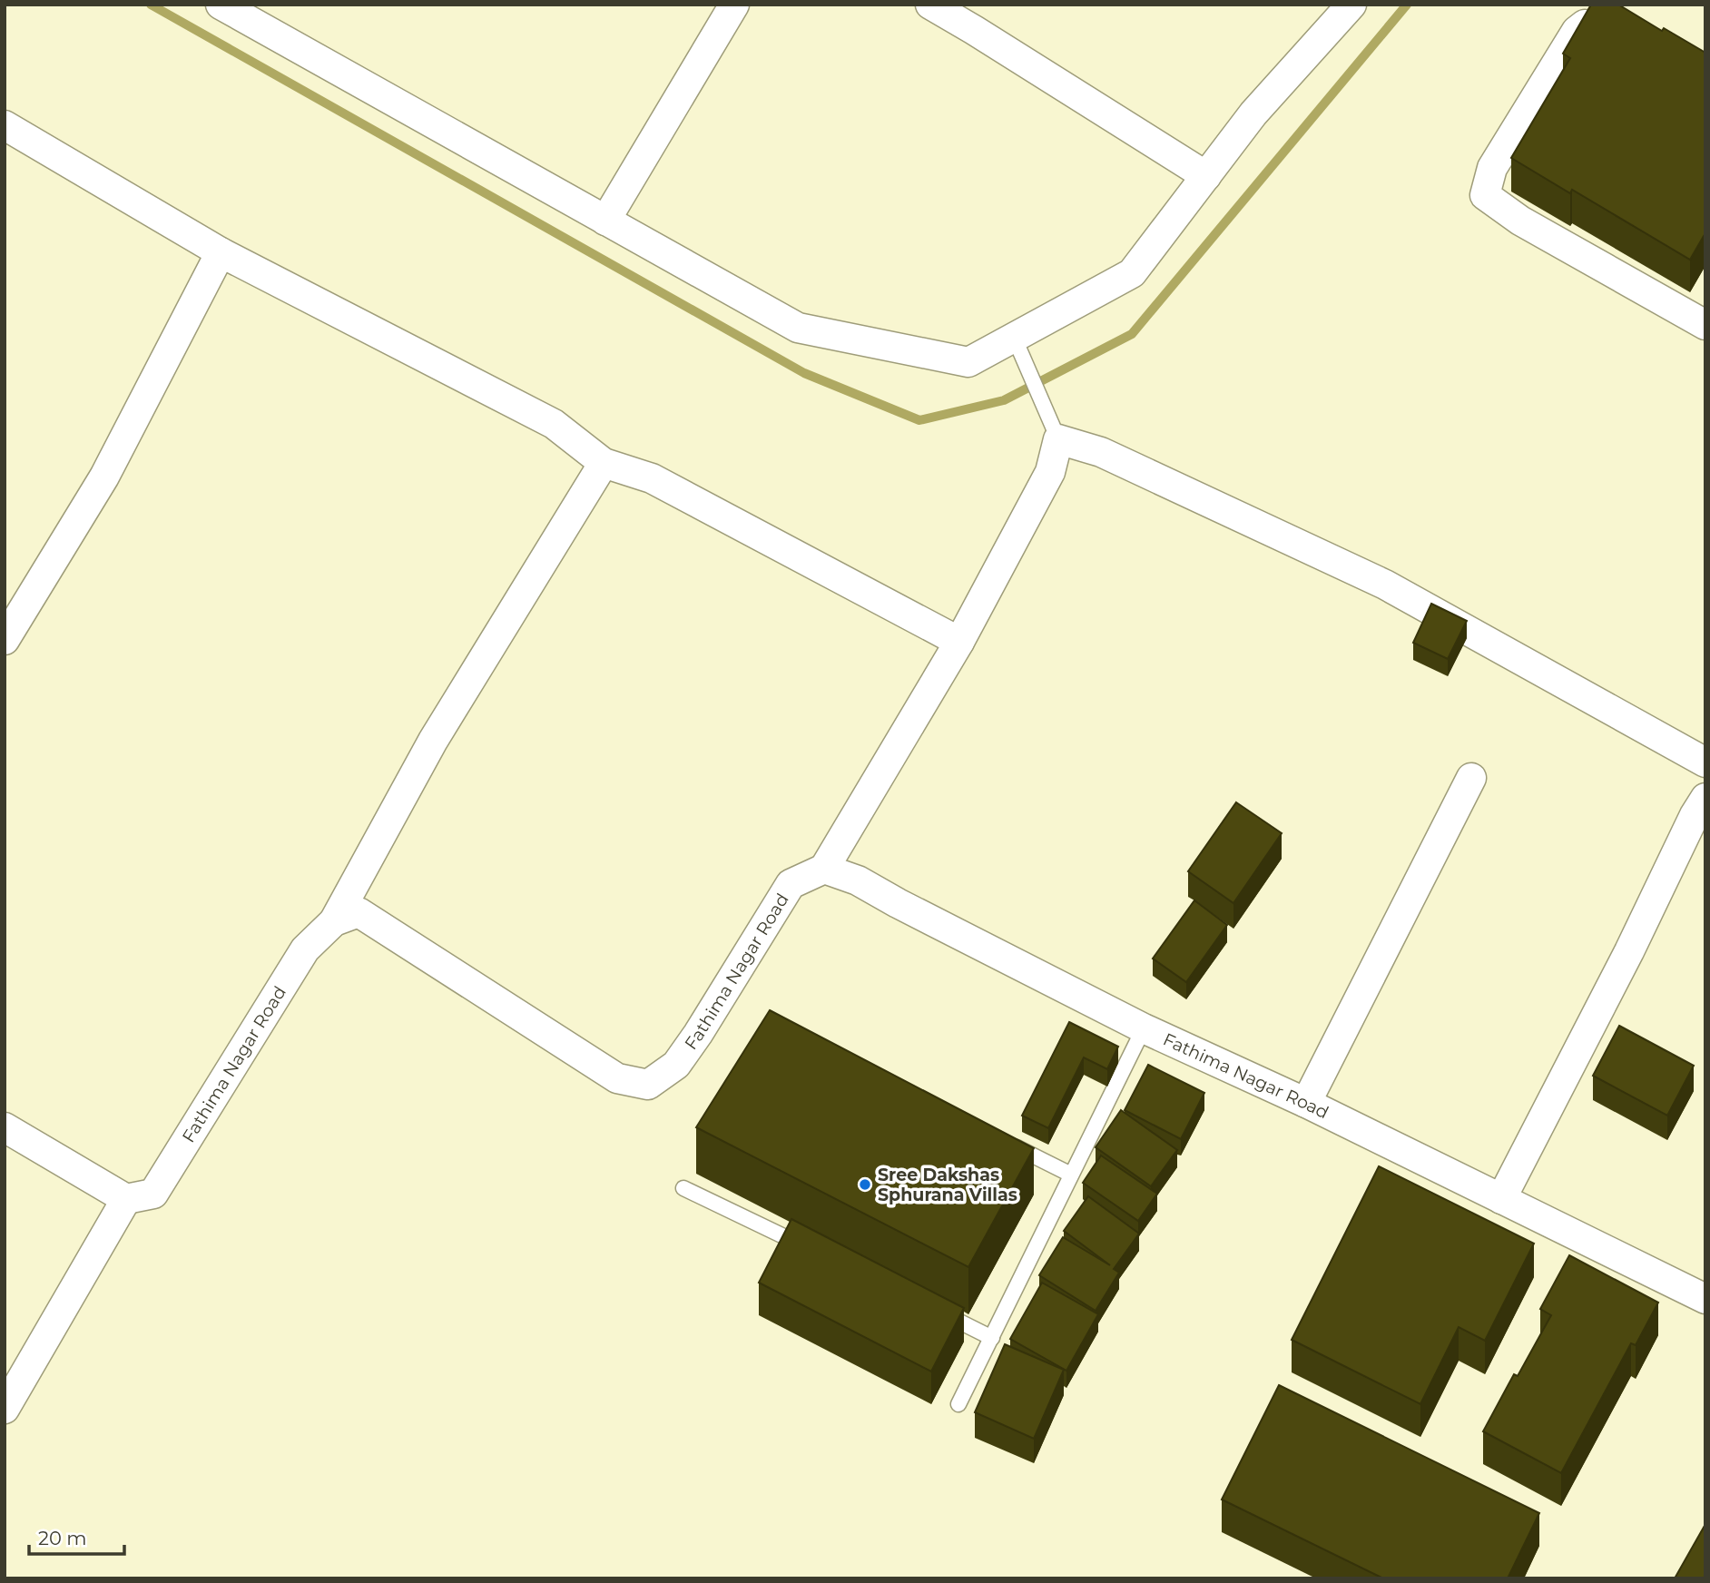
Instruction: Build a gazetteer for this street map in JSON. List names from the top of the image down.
{
  "streets": {
    "street": ["Fathima Nagar Road"]
  },
  "places": ["Sree Dakshas Sphurana Villas"],
  "scale_bar": "20 m"
}
